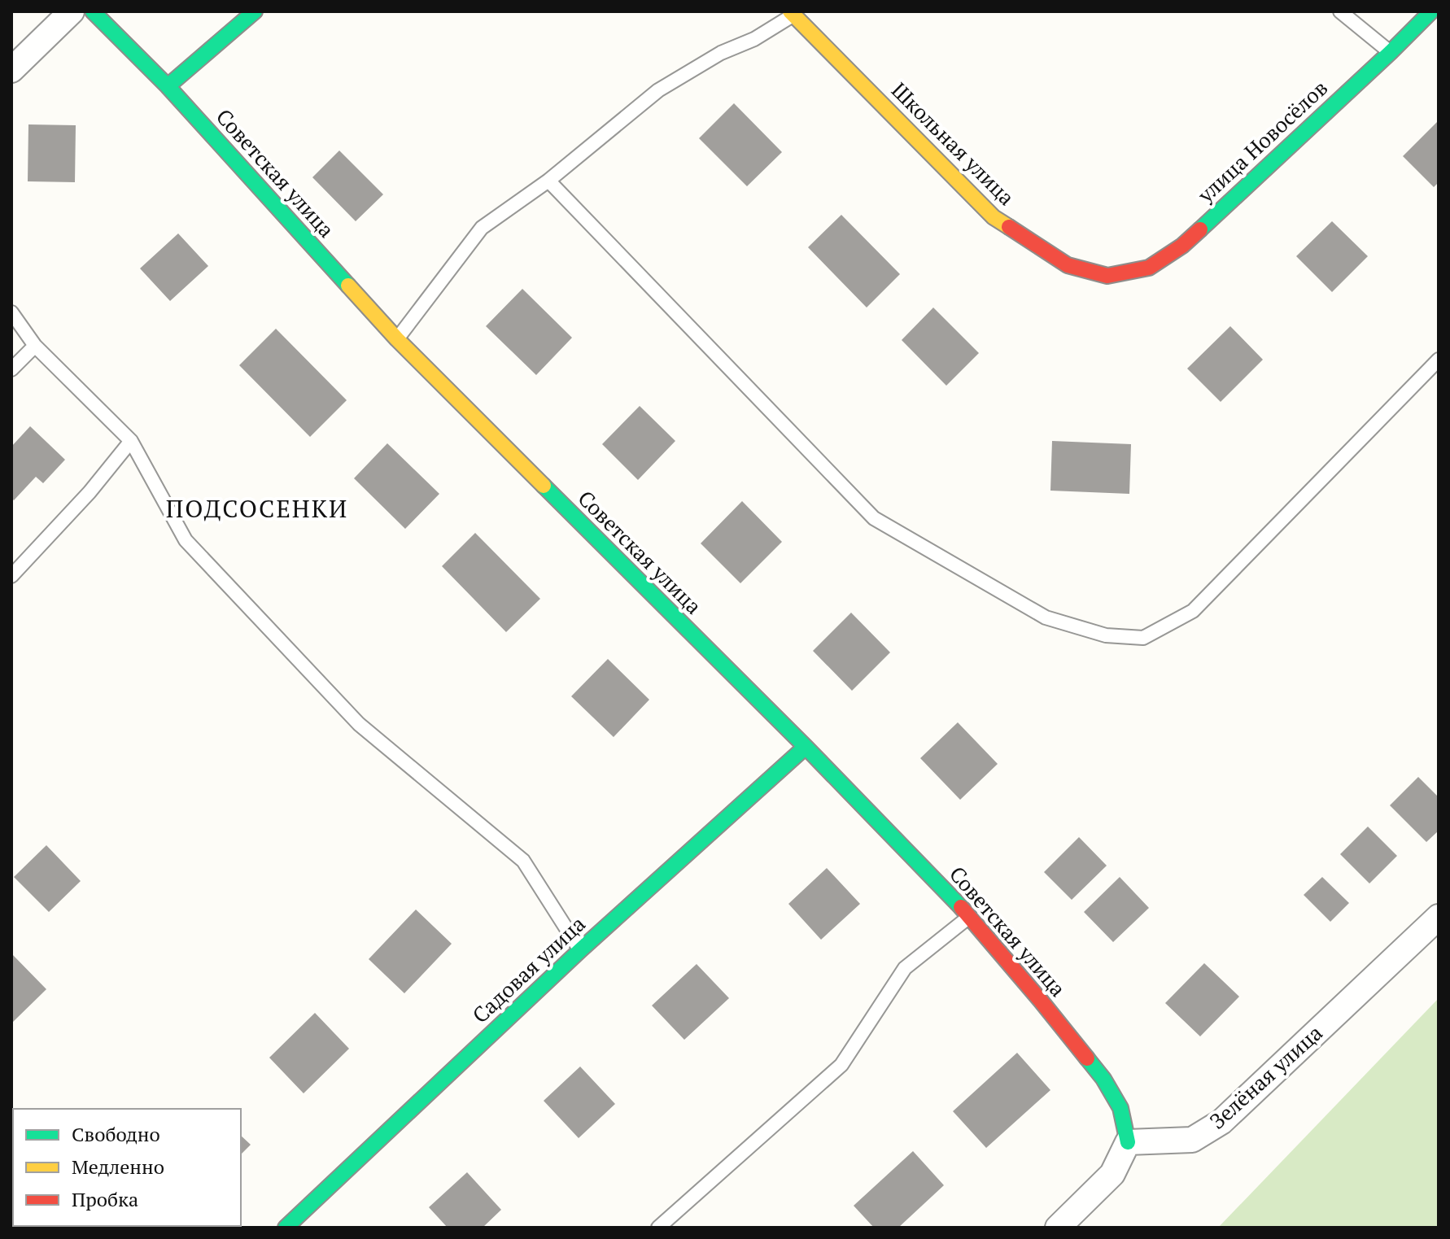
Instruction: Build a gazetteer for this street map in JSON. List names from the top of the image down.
{
  "streets": {
    "street": [
      "улица Новосёлов",
      "Школьная улица",
      "Советская улица",
      "Садовая улица",
      "Зелёная улица"
    ]
  },
  "crossings": [
    ["улица Новосёлов", "Школьная улица"],
    ["Советская улица", "Садовая улица"],
    ["Советская улица", "Зелёная улица"]
  ],
  "districts": ["ПОДСОСЕНКИ"],
  "legend": ["Свободно", "Медленно", "Пробка"]
}
